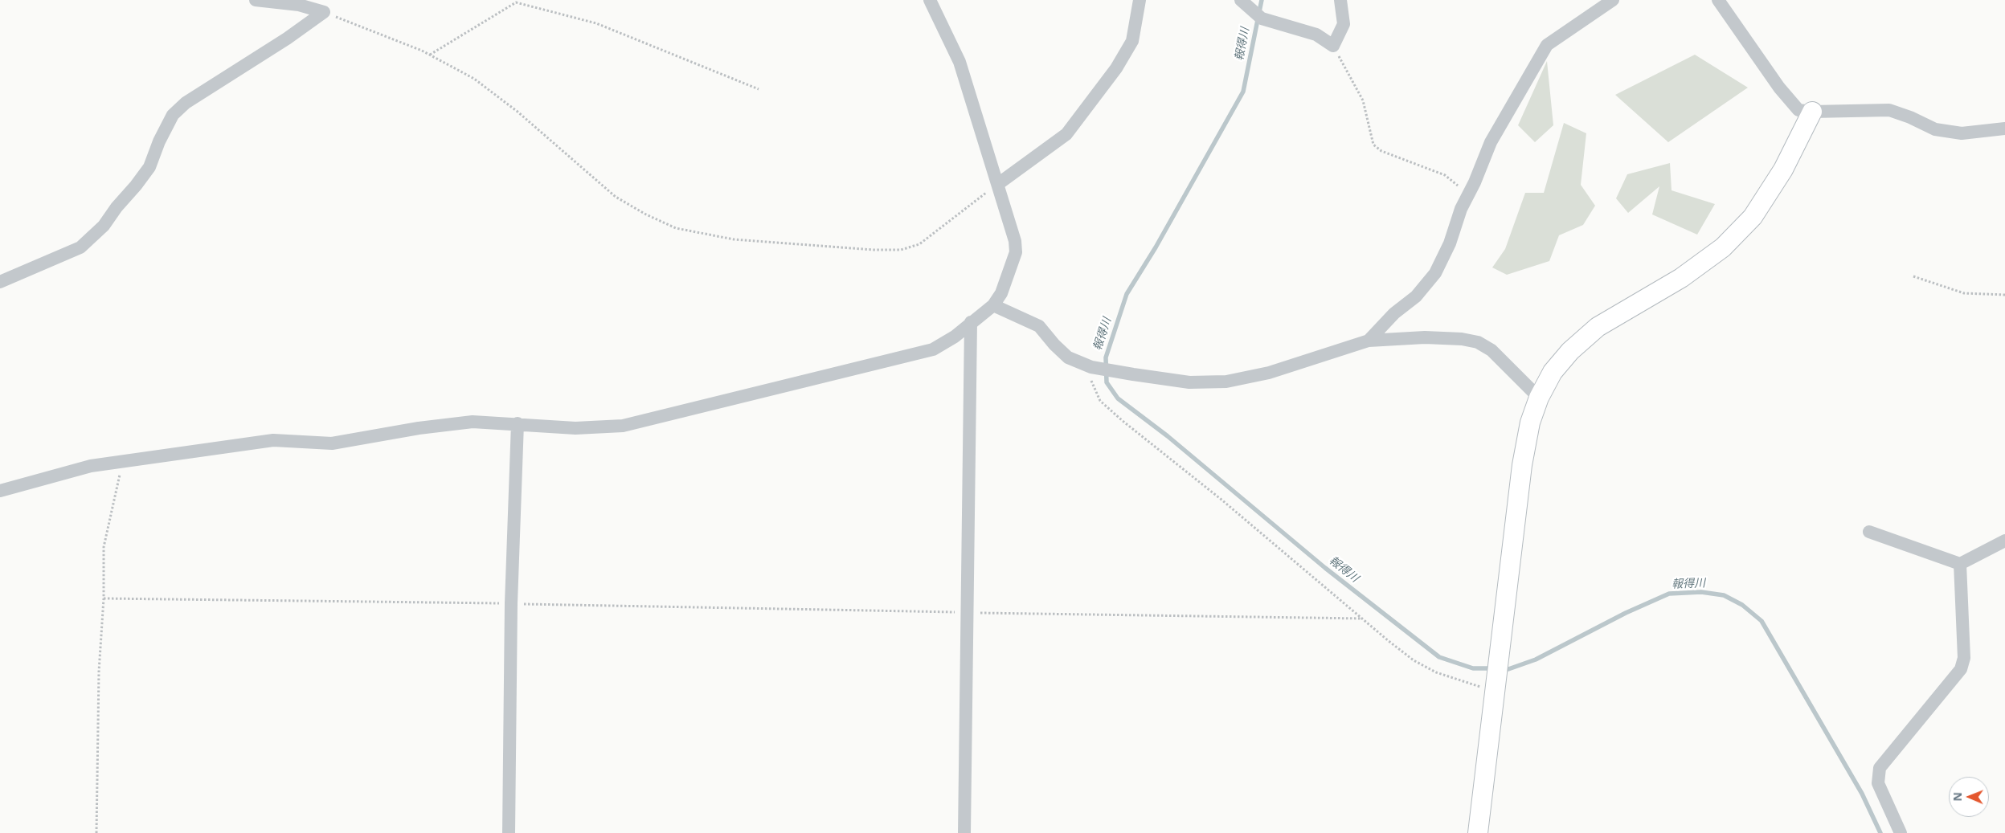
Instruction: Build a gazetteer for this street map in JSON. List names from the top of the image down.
{
  "water": ["報得川"],
  "north": "left"
}
